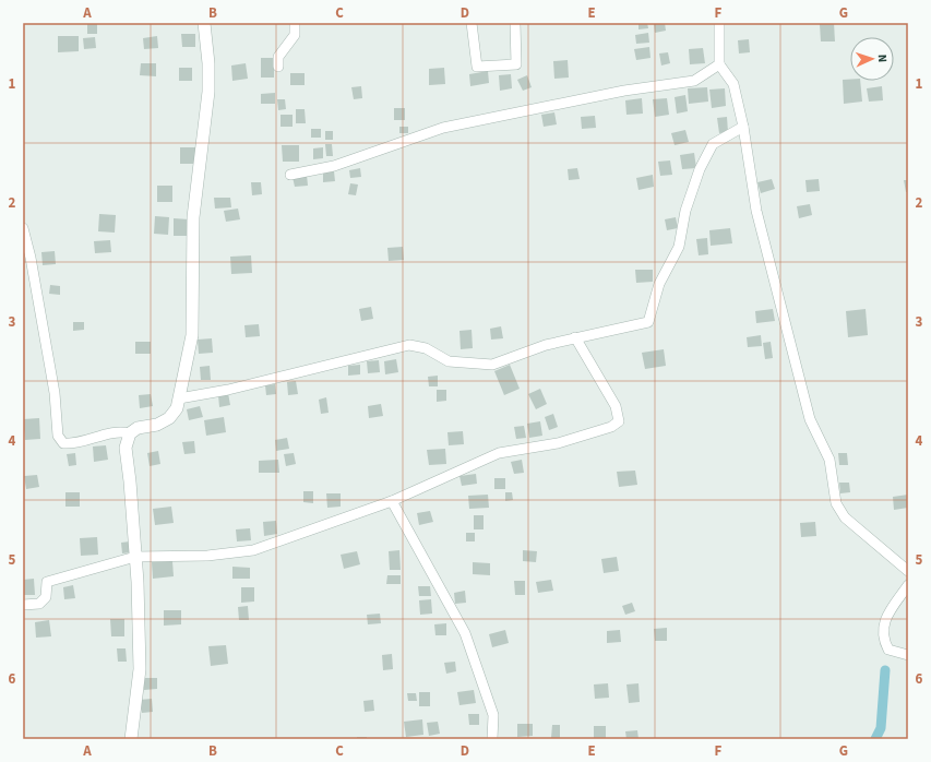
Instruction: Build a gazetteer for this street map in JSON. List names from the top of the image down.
{
  "north": "right",
  "grid": {
    "columns": [
      "A",
      "B",
      "C",
      "D",
      "E",
      "F",
      "G"
    ],
    "rows": [
      "1",
      "2",
      "3",
      "4",
      "5",
      "6"
    ]
  }
}
